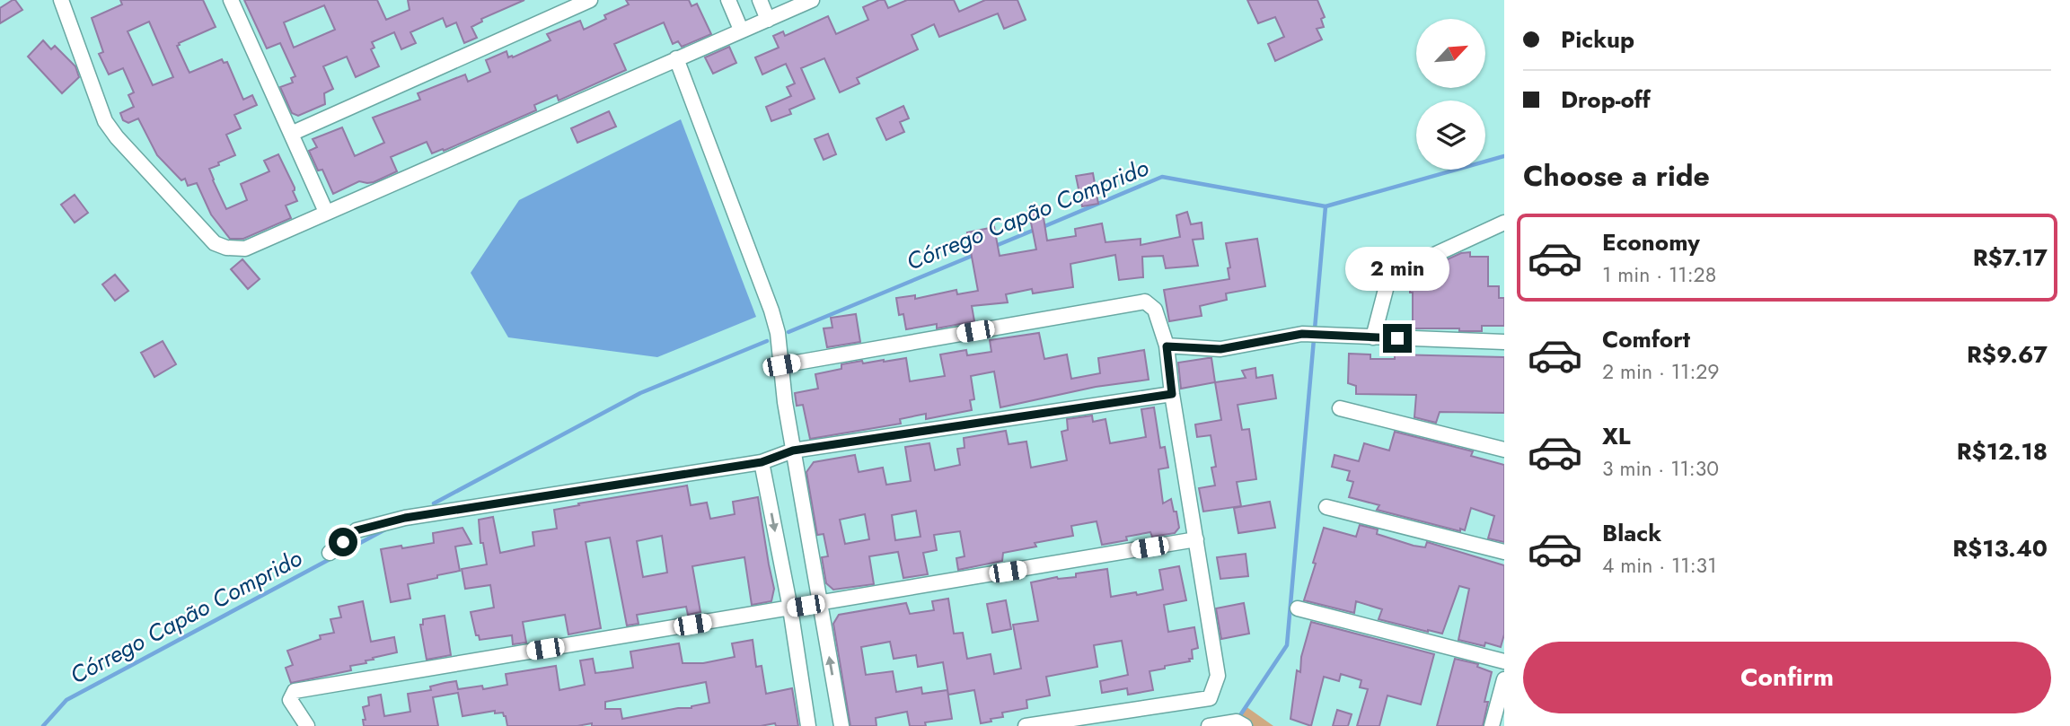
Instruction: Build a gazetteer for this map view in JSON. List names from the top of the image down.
{
  "water": ["Córrego Capão Comprido"],
  "north": "top right",
  "page": {
    "banner": ["Pickup", "Drop-off"],
    "heading": "Choose a ride",
    "list": [
      {
        "name": "Economy",
        "note": "1 min · 11:28",
        "value": "R$7.17"
      },
      {
        "name": "Comfort",
        "note": "2 min · 11:29",
        "value": "R$9.67"
      },
      {
        "name": "XL",
        "note": "3 min · 11:30",
        "value": "R$12.18"
      },
      {
        "name": "Black",
        "note": "4 min · 11:31",
        "value": "R$13.40"
      }
    ],
    "bubble": "2 min",
    "buttons": "Confirm"
  }
}
